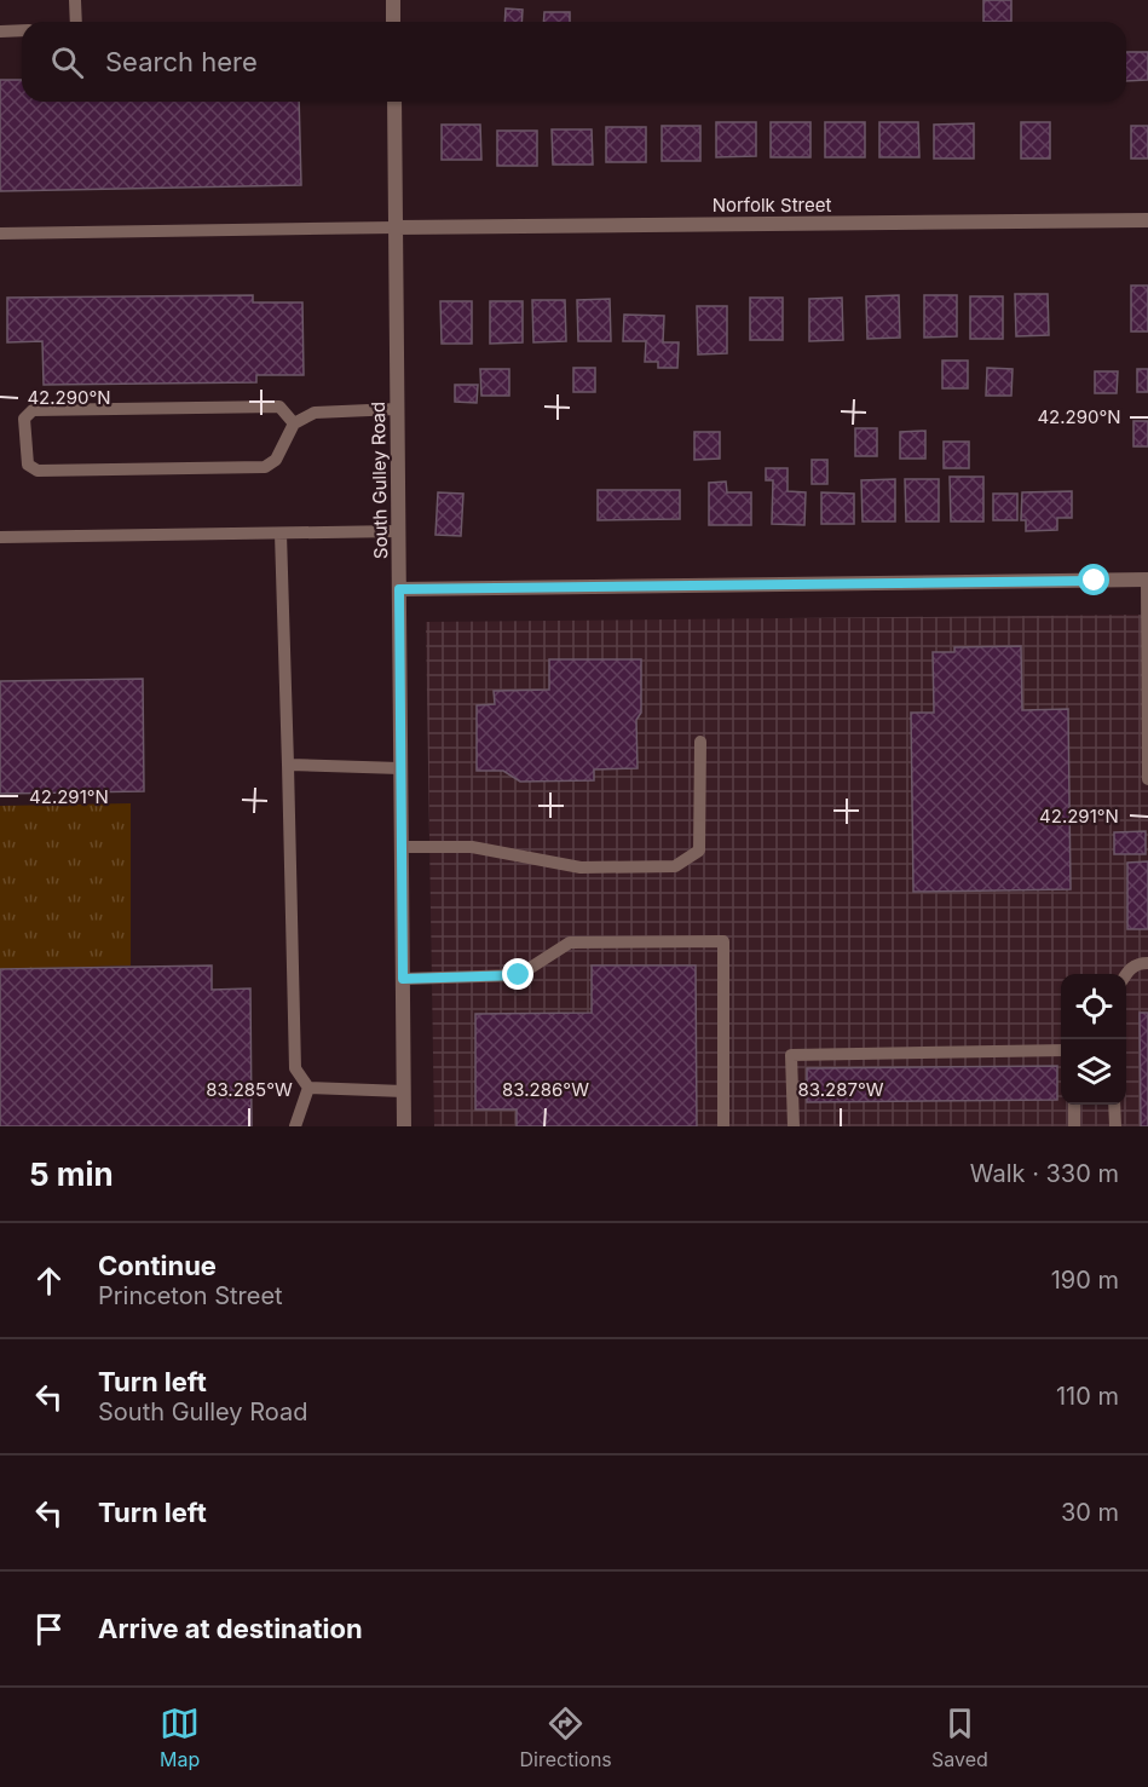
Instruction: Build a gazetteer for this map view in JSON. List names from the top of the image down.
{
  "streets": {
    "street": ["Norfolk Street", "South Gulley Road"]
  },
  "crossings": [
    ["Norfolk Street", "South Gulley Road"]
  ],
  "page": {
    "search": "Search here",
    "heading": ["5 min", "Walk · 330 m"],
    "list": [
      ["Continue", "Princeton Street", "190 m"],
      ["Turn left", "South Gulley Road", "110 m"],
      ["Turn left", "30 m"],
      "Arrive at destination"
    ],
    "nav": ["Map", "Directions", "Saved"]
  },
  "coordinates": [
    "42.290°N",
    "42.291°N",
    "83.285°W",
    "83.286°W",
    "83.287°W"
  ]
}
